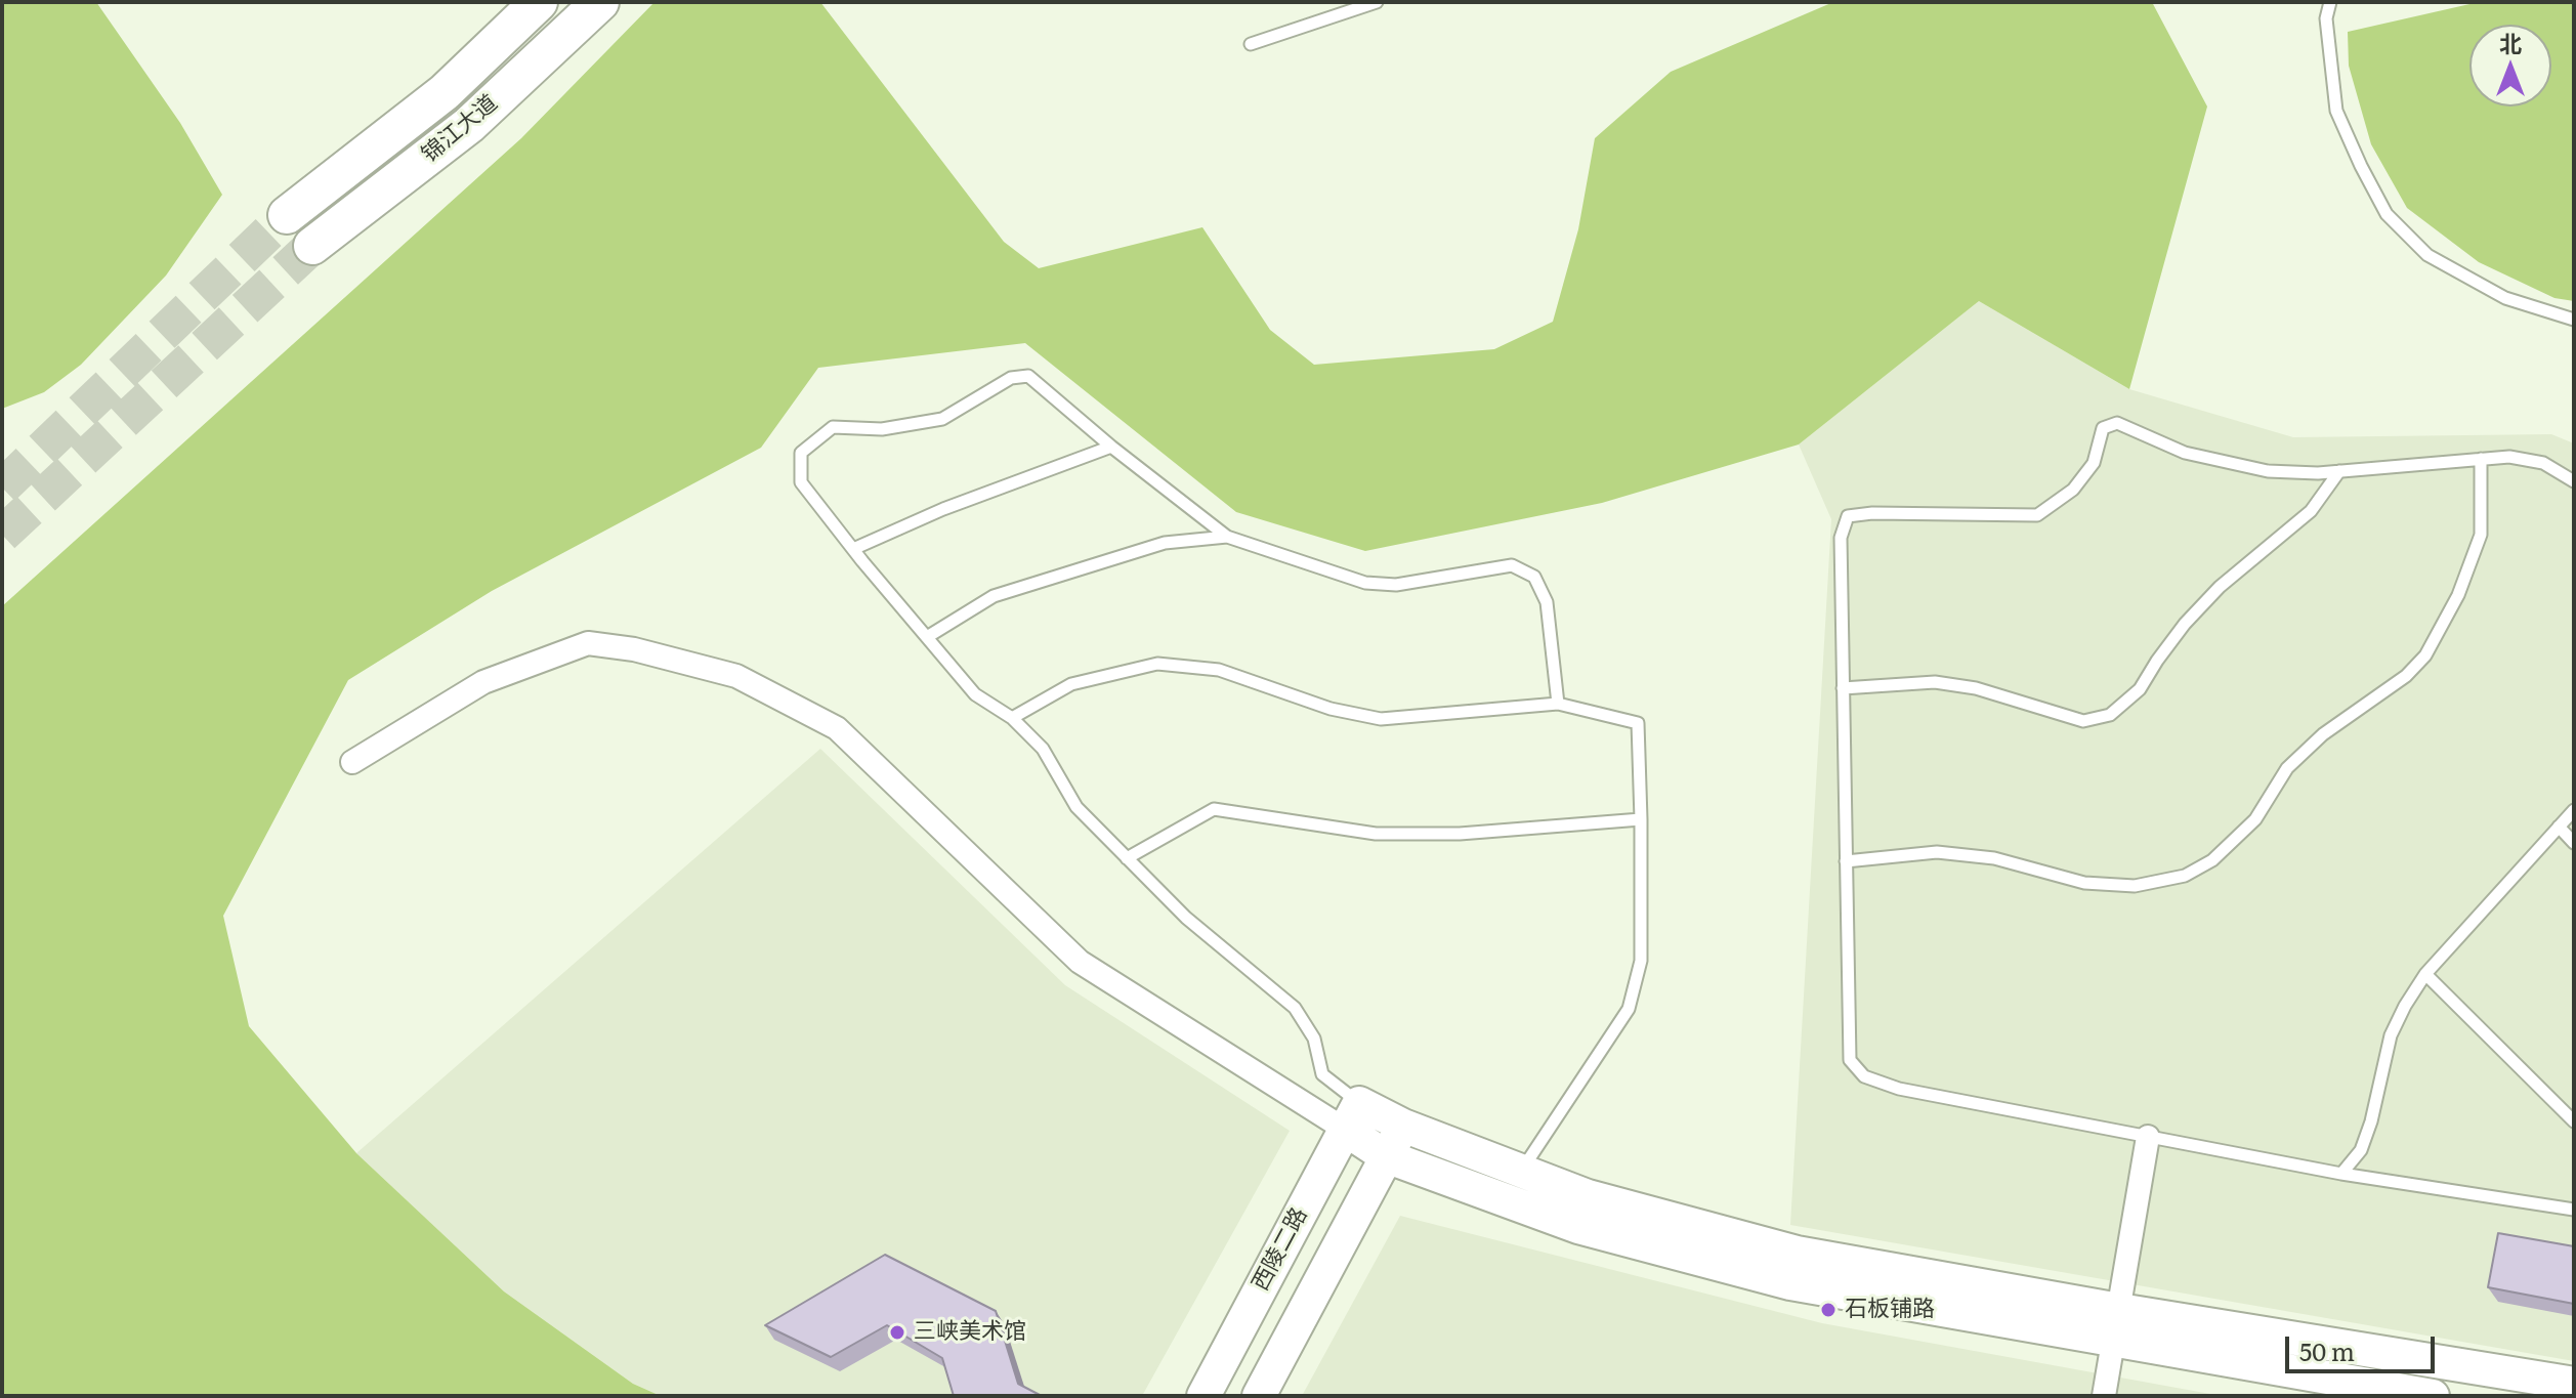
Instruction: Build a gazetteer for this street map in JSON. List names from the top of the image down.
{
  "streets": {
    "main road": ["锦江大道", "西陵二路"]
  },
  "places": ["石板铺路", "三峡美术馆"],
  "scale_bar": "50 m",
  "north": "top"
}
